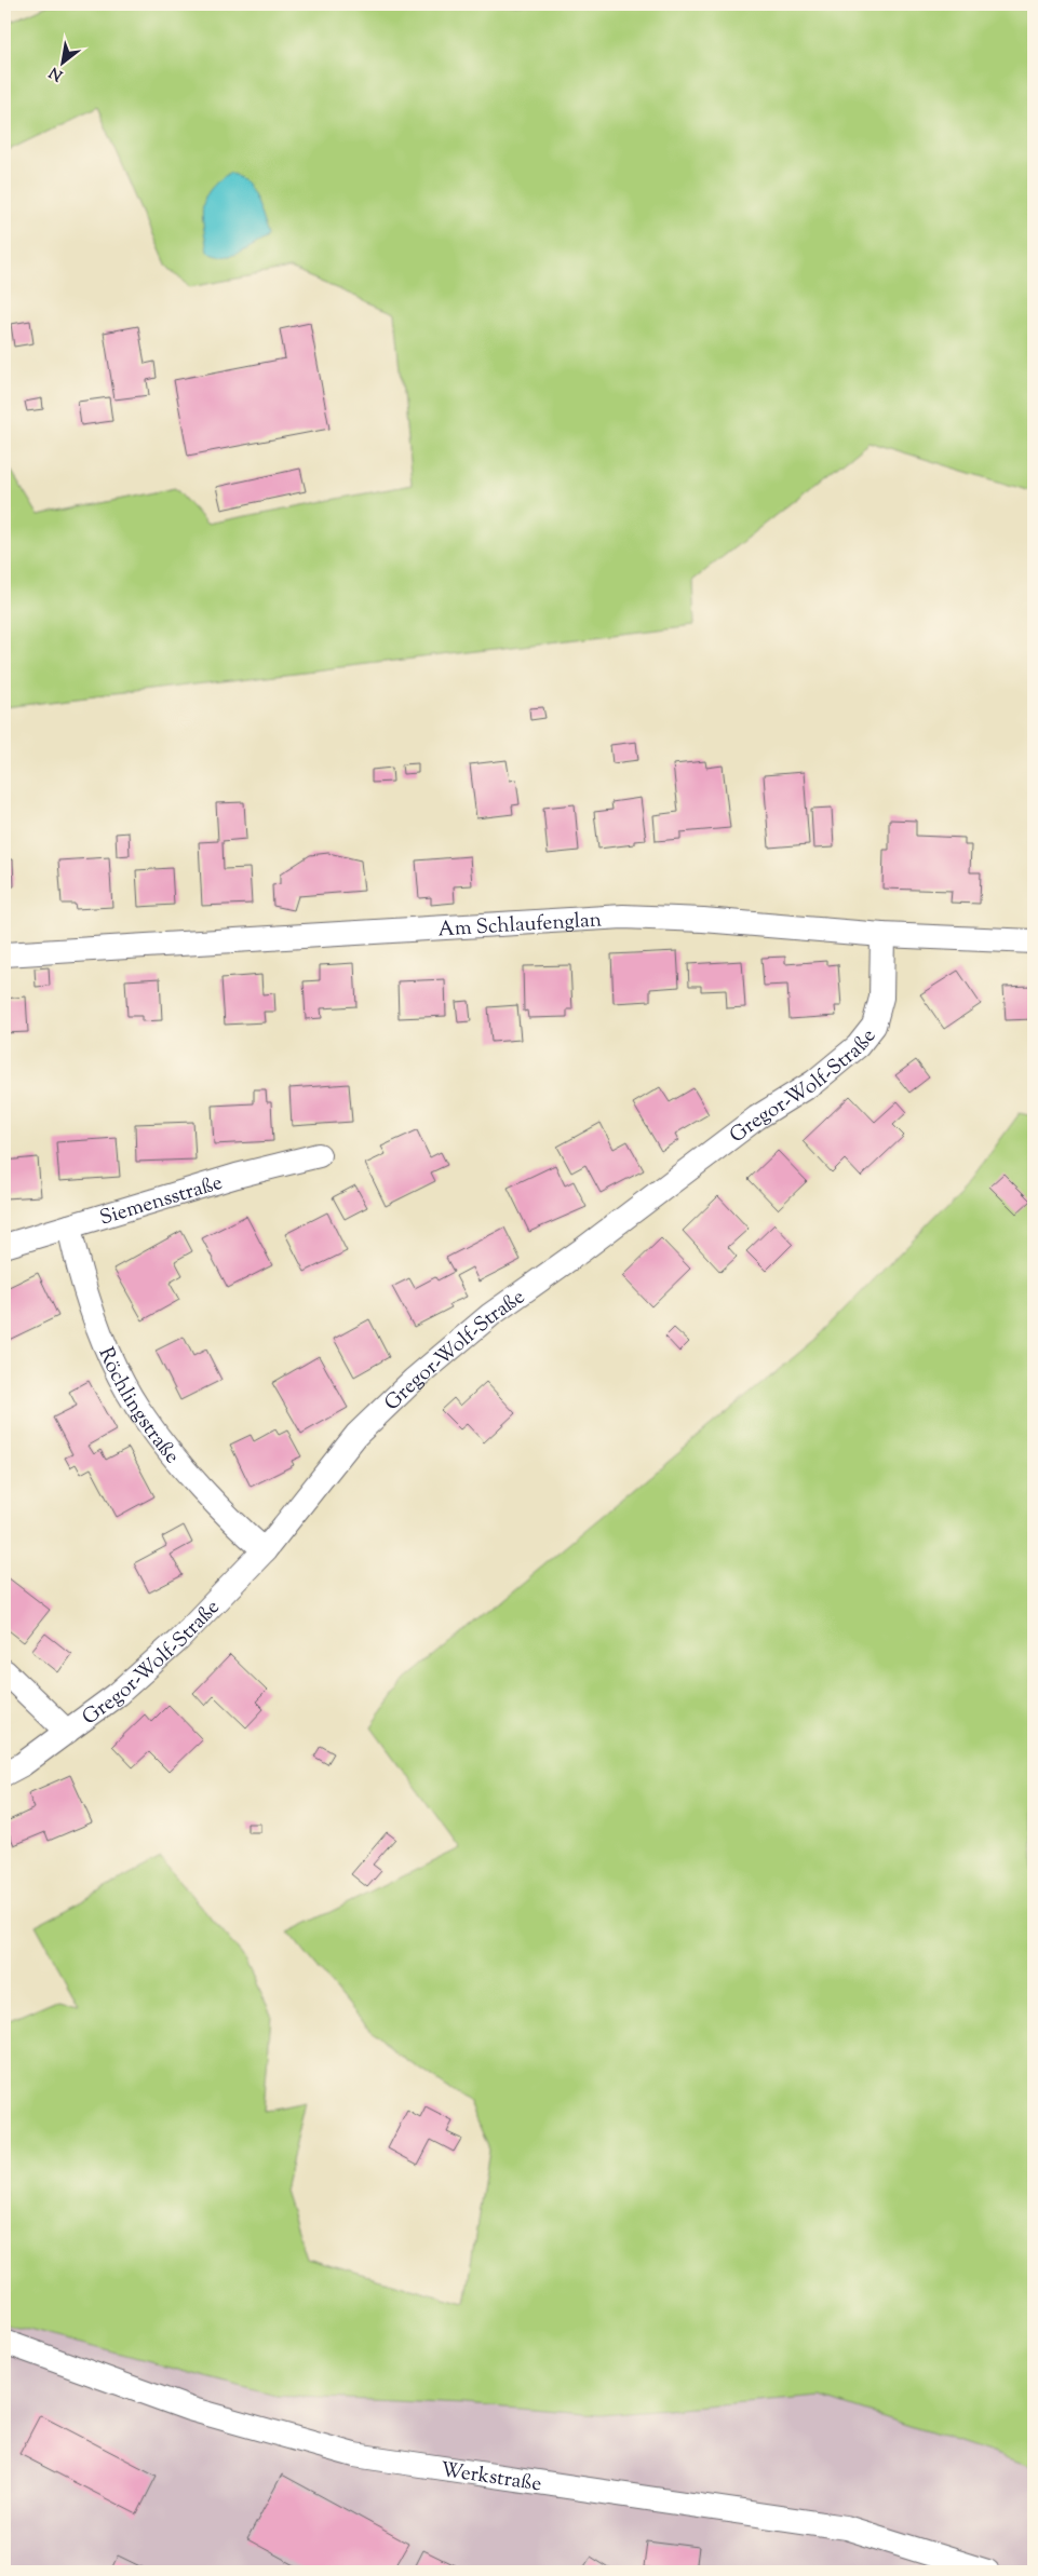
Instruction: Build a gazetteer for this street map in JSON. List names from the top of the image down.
{
  "streets": {
    "street": [
      "Am Schlaufenglan",
      "Gregor-Wolf-Straße",
      "Siemensstraße",
      "Röchlingstraße",
      "Werkstraße"
    ]
  },
  "crossings": [
    ["Am Schlaufenglan", "Gregor-Wolf-Straße"],
    ["Gregor-Wolf-Straße", "Röchlingstraße"],
    ["Siemensstraße", "Röchlingstraße"]
  ],
  "north": "bottom left"
}
